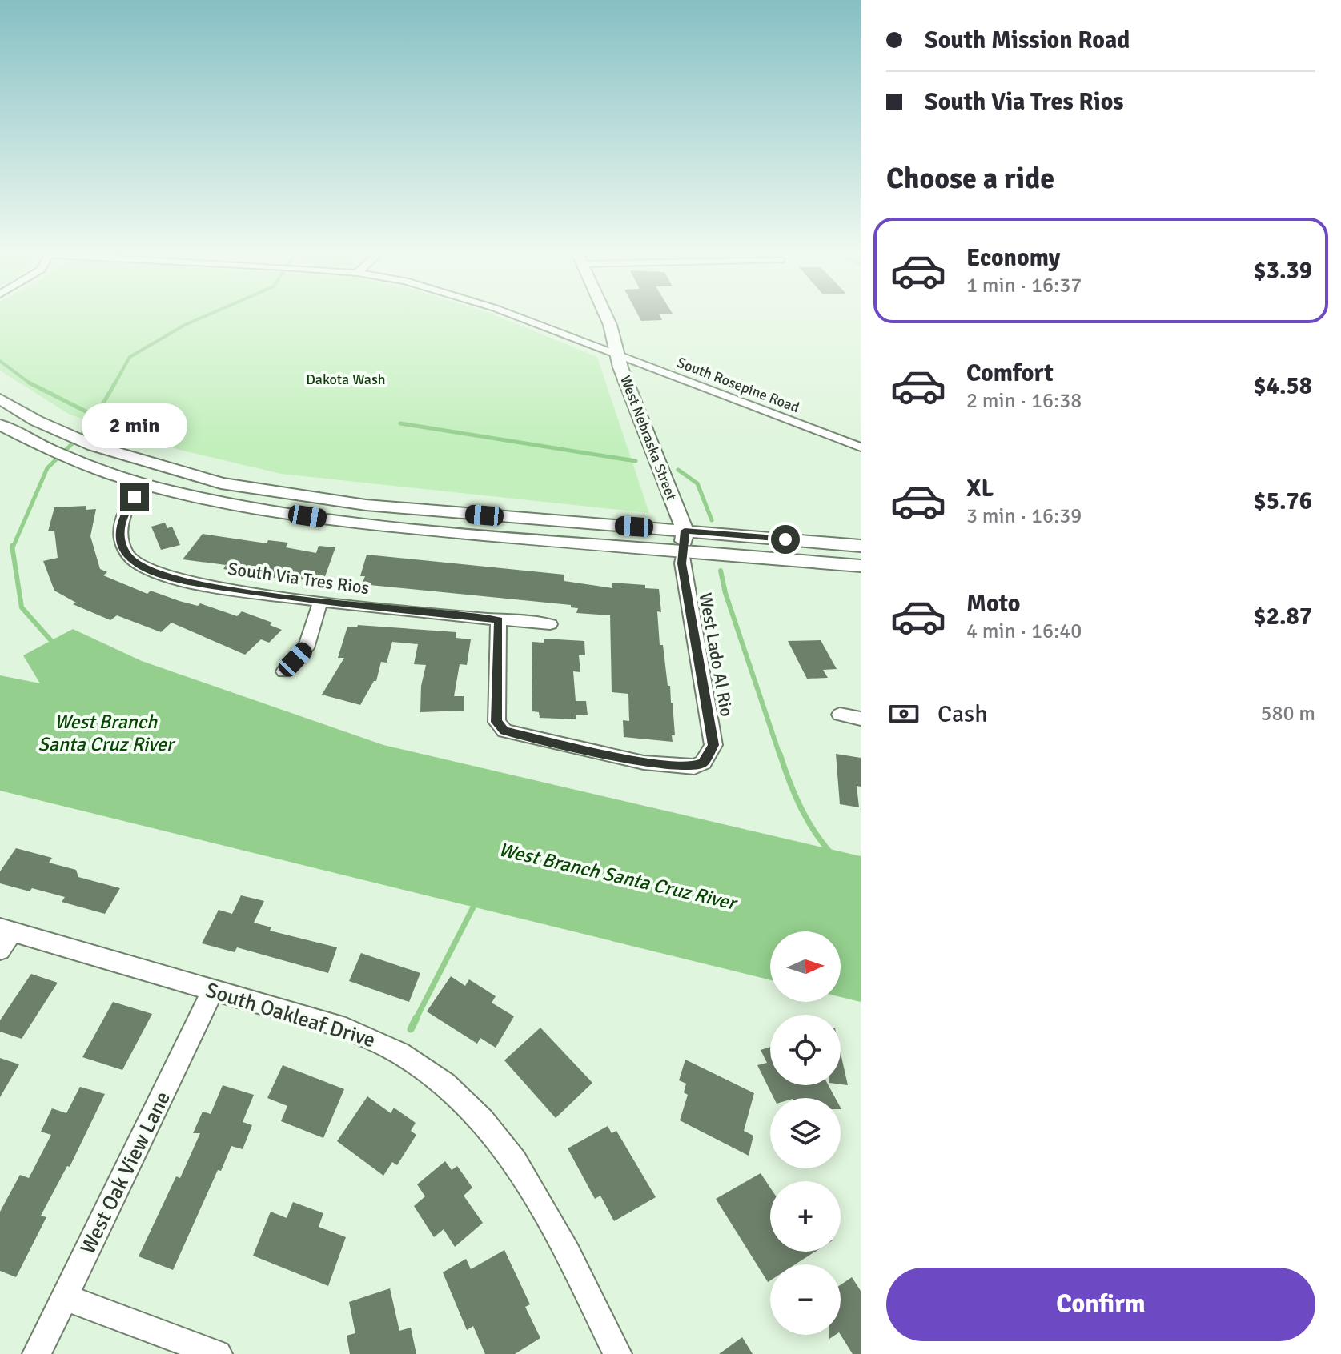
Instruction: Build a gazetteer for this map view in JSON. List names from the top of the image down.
{
  "streets": {
    "main road": ["West Nebraska Street"],
    "street": [
      "South Rosepine Road",
      "South Via Tres Rios",
      "West Lado Al Rio",
      "South Oakleaf Drive",
      "West Oak View Lane"
    ]
  },
  "crossings": [
    ["South Rosepine Road", "West Nebraska Street"],
    ["West Nebraska Street", "West Lado Al Rio"],
    ["South Via Tres Rios", "West Lado Al Rio"],
    ["South Oakleaf Drive", "West Oak View Lane"]
  ],
  "water": ["West Branch Santa Cruz River"],
  "parks": ["Dakota Wash"],
  "north": "right",
  "page": {
    "banner": ["South Mission Road", "South Via Tres Rios"],
    "heading": "Choose a ride",
    "list": [
      {
        "name": "Economy",
        "note": "1 min · 16:37",
        "value": "$3.39"
      },
      {
        "name": "Comfort",
        "note": "2 min · 16:38",
        "value": "$4.58"
      },
      {
        "name": "XL",
        "note": "3 min · 16:39",
        "value": "$5.76"
      },
      {
        "name": "Moto",
        "note": "4 min · 16:40",
        "value": "$2.87"
      }
    ],
    "bubble": "2 min",
    "pay": ["Cash", "580 m"],
    "map_buttons": ["+", "−"],
    "buttons": "Confirm"
  }
}
